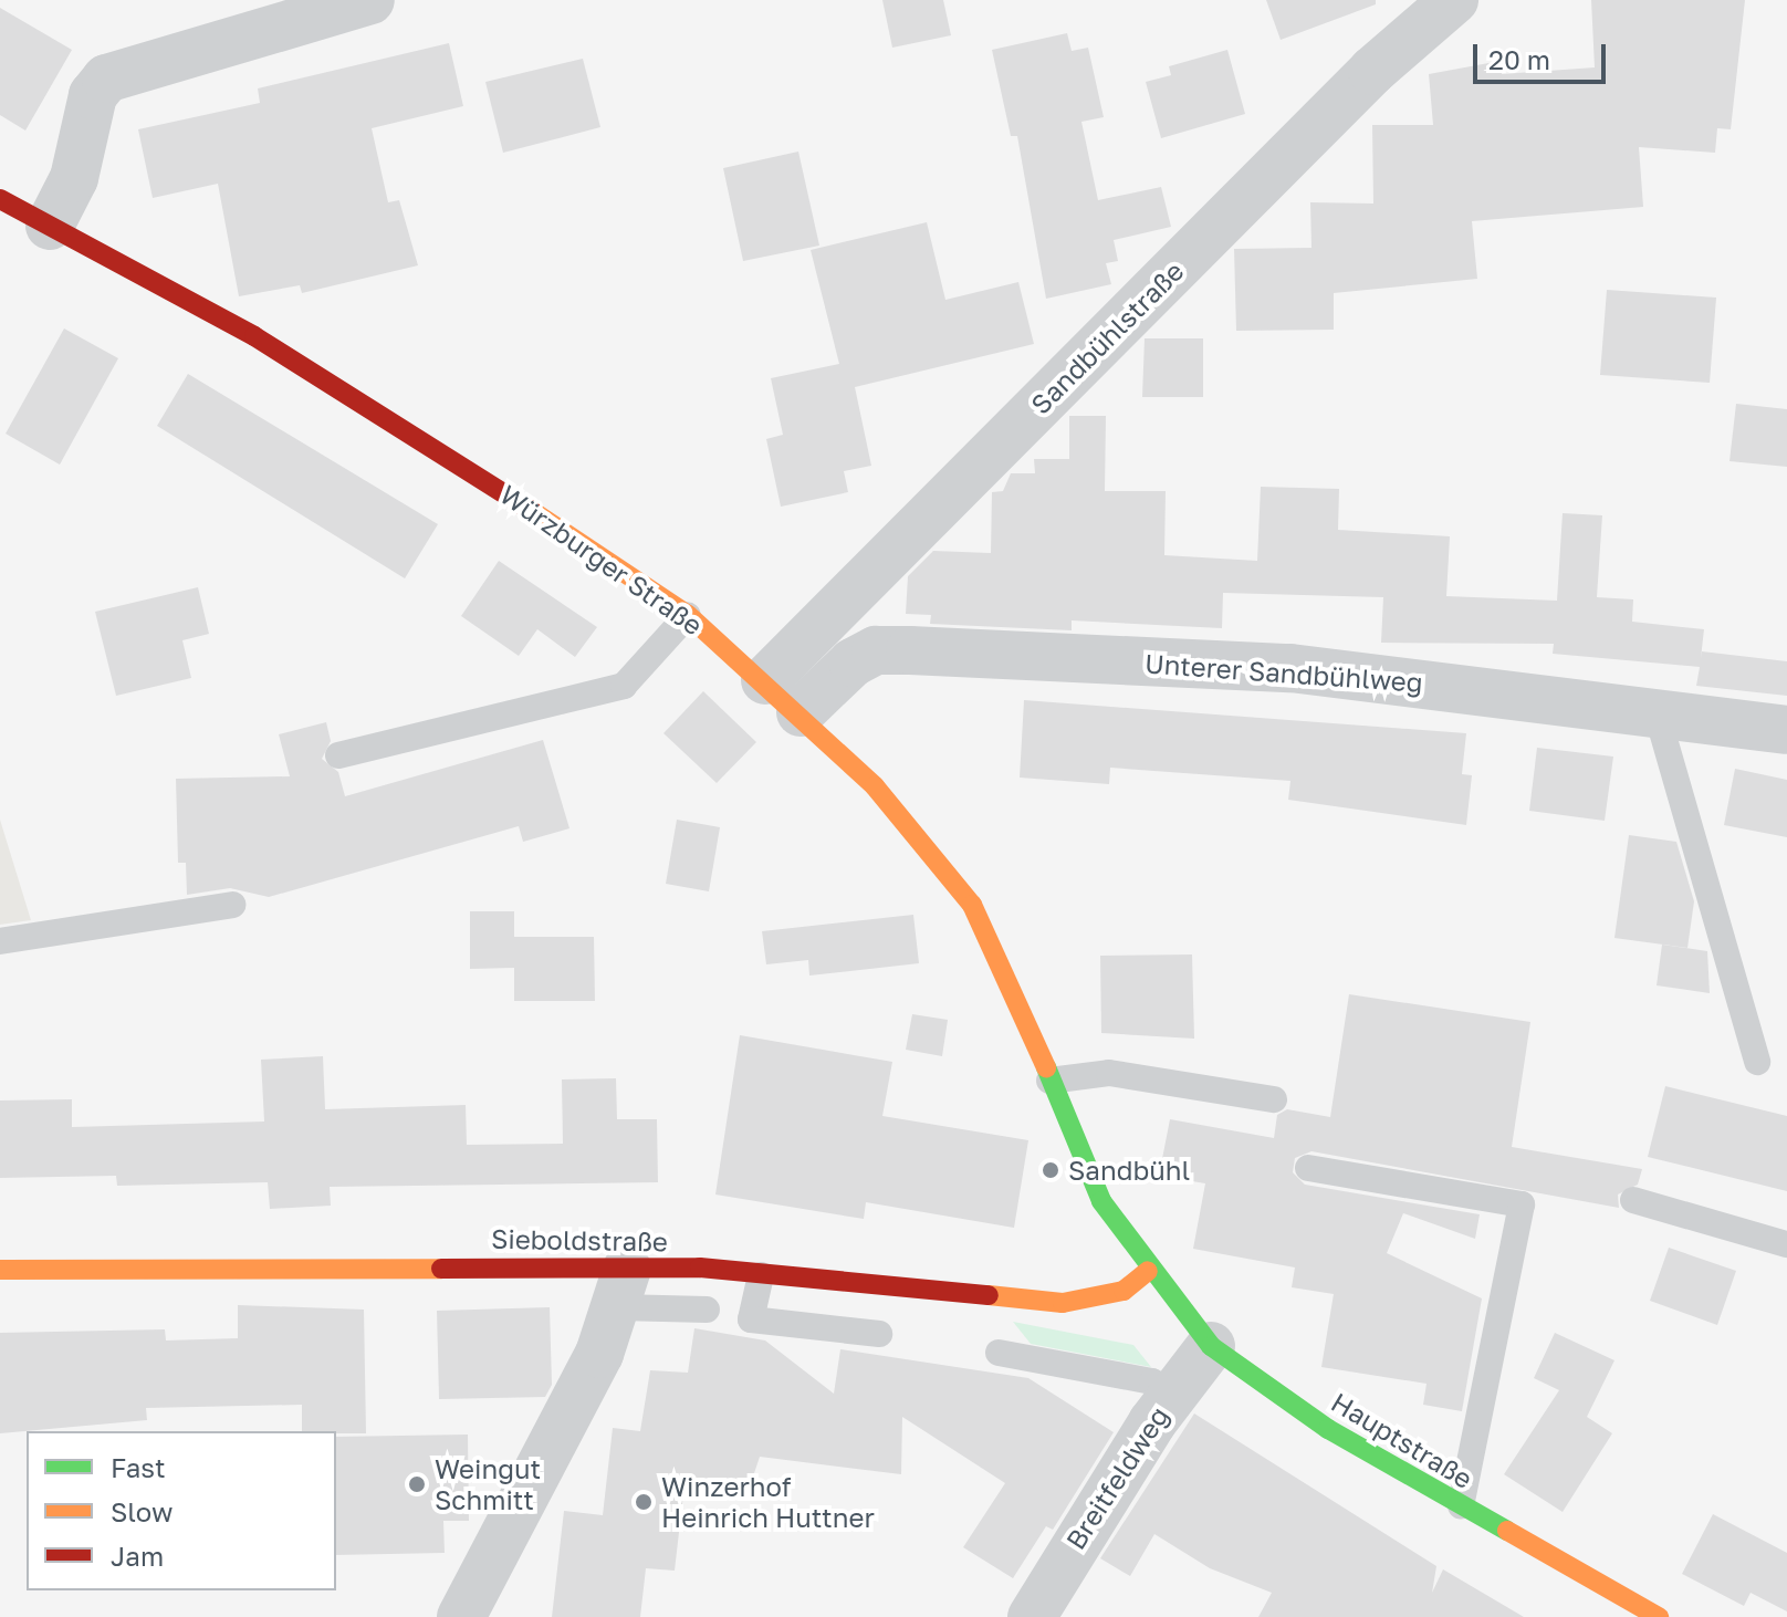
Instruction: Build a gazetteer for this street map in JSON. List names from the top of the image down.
{
  "streets": {
    "street": [
      "Sandbühlstraße",
      "Würzburger Straße",
      "Unterer Sandbühlweg",
      "Sieboldstraße",
      "Hauptstraße",
      "Breitfeldweg"
    ]
  },
  "crossings": [
    ["Sandbühlstraße", "Würzburger Straße"],
    ["Würzburger Straße", "Unterer Sandbühlweg"],
    ["Würzburger Straße", "Sieboldstraße"],
    ["Würzburger Straße", "Hauptstraße"],
    ["Sieboldstraße", "Hauptstraße"],
    ["Hauptstraße", "Breitfeldweg"]
  ],
  "places": ["Sandbühl", "Weingut Schmitt", "Winzerhof Heinrich Huttner"],
  "legend": ["Fast", "Slow", "Jam"],
  "scale_bar": "20 m"
}
